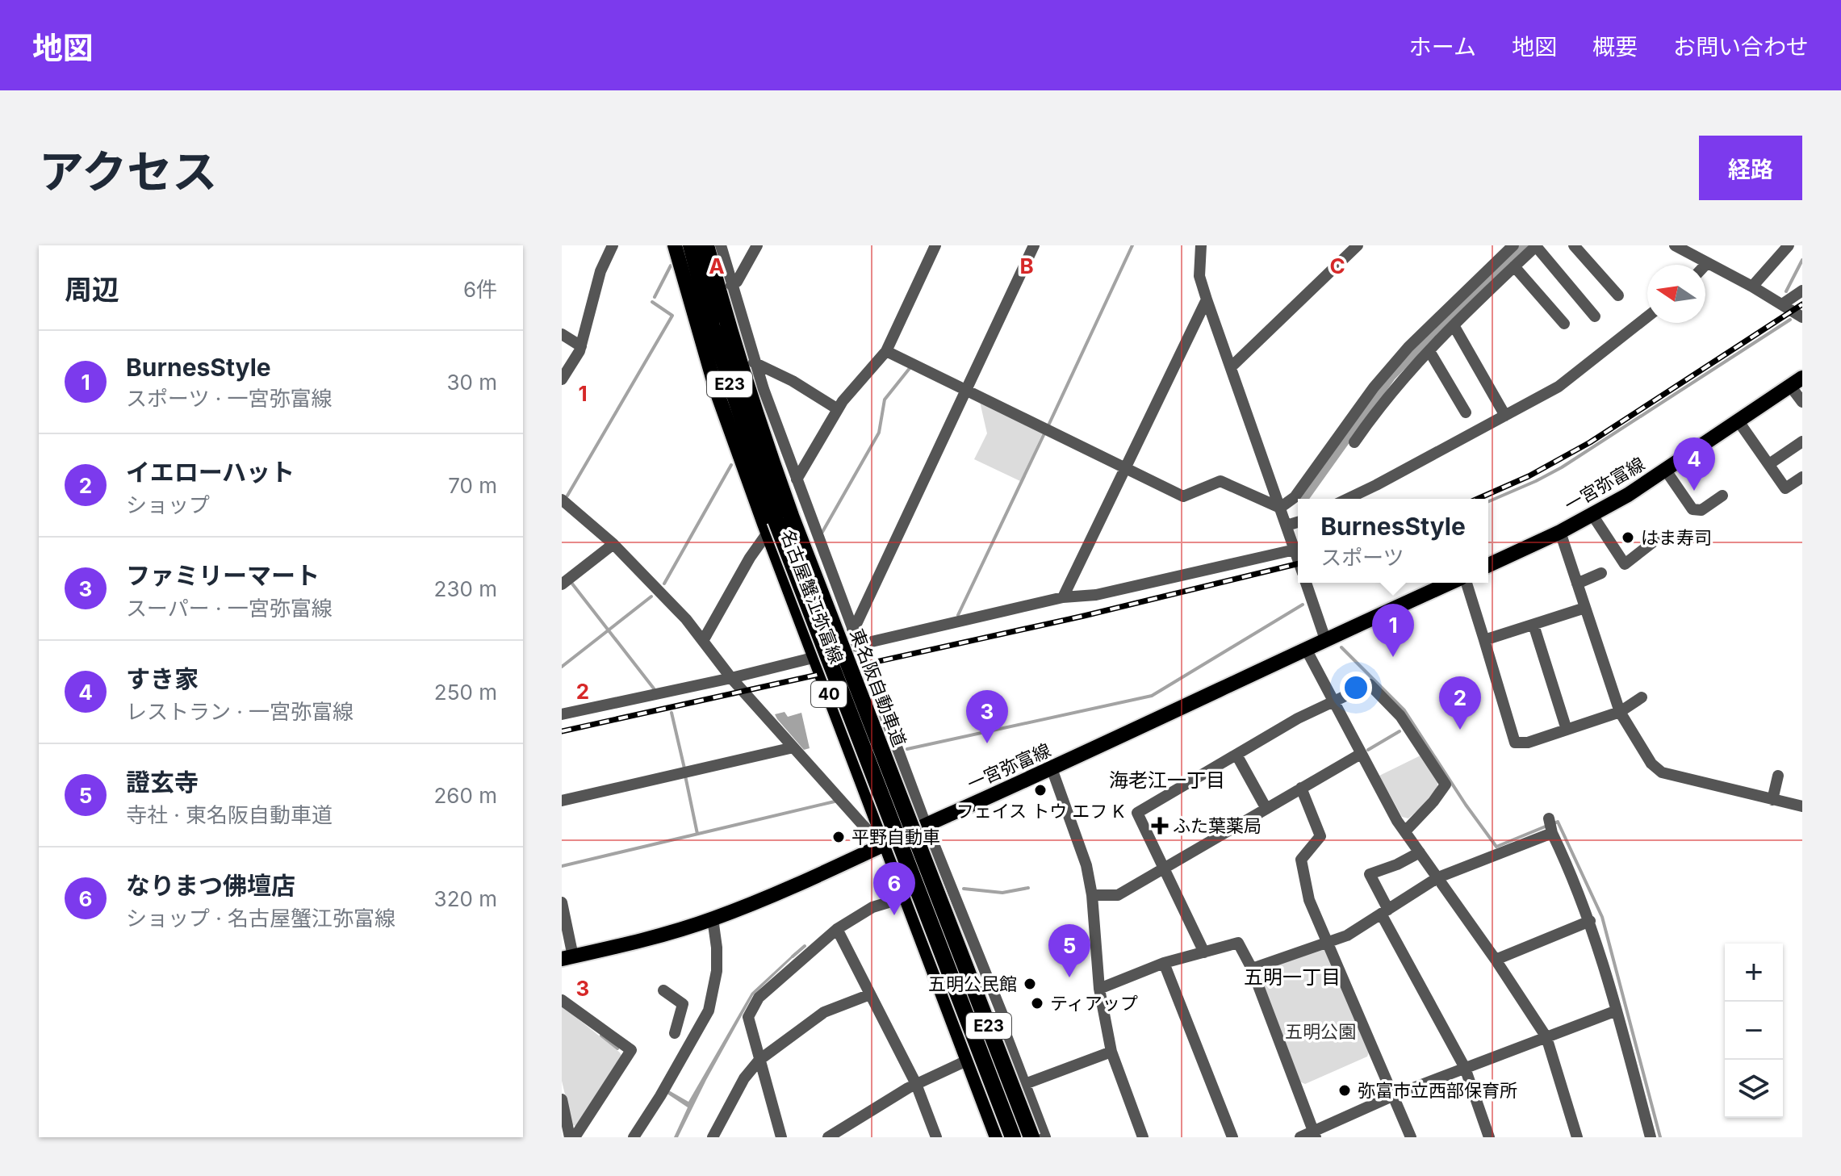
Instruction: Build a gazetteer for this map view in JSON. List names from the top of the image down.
{
  "streets": {
    "highway": ["E23", "東名阪自動車道"],
    "main road": ["一宮弥富線", "名古屋蟹江弥富線", "40"]
  },
  "crossings": [
    ["一宮弥富線", "名古屋蟹江弥富線"]
  ],
  "districts": ["海老江一丁目", "五明一丁目"],
  "parks": ["五明公園"],
  "places": {
    "other": [
      "はま寿司",
      "フェイス トウ エフ K",
      "平野自動車",
      "五明公民館",
      "ティアップ",
      "弥富市立西部保育所"
    ],
    "health": ["ふた葉薬局"]
  },
  "north": "left",
  "page": {
    "header": "地図",
    "nav": [
      "ホーム",
      "地図",
      "概要",
      "お問い合わせ"
    ],
    "title": "アクセス",
    "buttons": "経路",
    "heading": ["周辺", "6件"],
    "list": [
      {
        "mark": "1",
        "name": "BurnesStyle",
        "note": "スポーツ · 一宮弥富線",
        "value": "30 m"
      },
      {
        "mark": "2",
        "name": "イエローハット",
        "note": "ショップ",
        "value": "70 m"
      },
      {
        "mark": "3",
        "name": "ファミリーマート",
        "note": "スーパー · 一宮弥富線",
        "value": "230 m"
      },
      {
        "mark": "4",
        "name": "すき家",
        "note": "レストラン · 一宮弥富線",
        "value": "250 m"
      },
      {
        "mark": "5",
        "name": "證玄寺",
        "note": "寺社 · 東名阪自動車道",
        "value": "260 m"
      },
      {
        "mark": "6",
        "name": "なりまつ佛壇店",
        "note": "ショップ · 名古屋蟹江弥富線",
        "value": "320 m"
      }
    ],
    "pins": [
      "4",
      "1",
      "2",
      "3",
      "6",
      "5"
    ],
    "popup": ["BurnesStyle", "スポーツ"],
    "map_buttons": ["+", "−"]
  },
  "grid": {
    "columns": ["A", "B", "C"],
    "rows": ["1", "2", "3"]
  }
}
